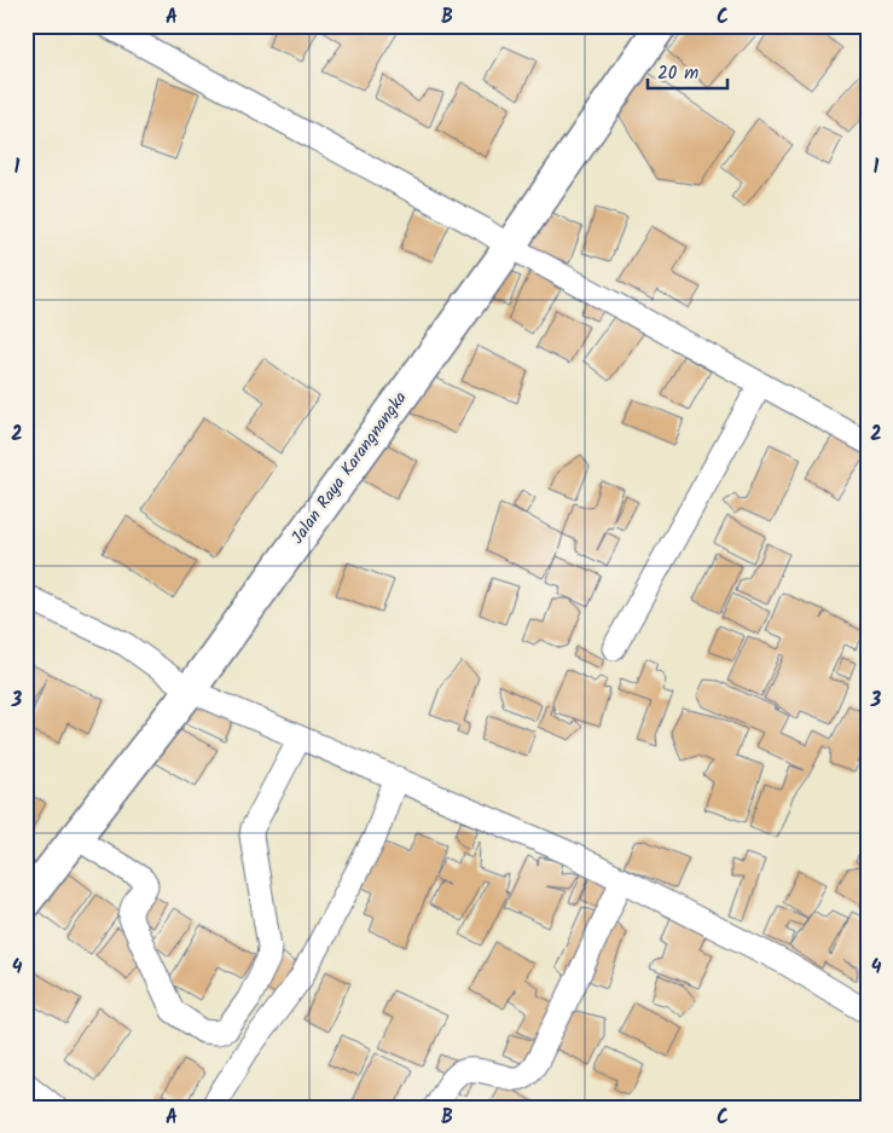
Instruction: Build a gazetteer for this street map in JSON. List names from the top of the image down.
{
  "streets": {
    "street": ["Jalan Raya Karangnangka"]
  },
  "scale_bar": "20 m",
  "grid": {
    "columns": ["A", "B", "C"],
    "rows": [
      "1",
      "2",
      "3",
      "4"
    ]
  }
}
